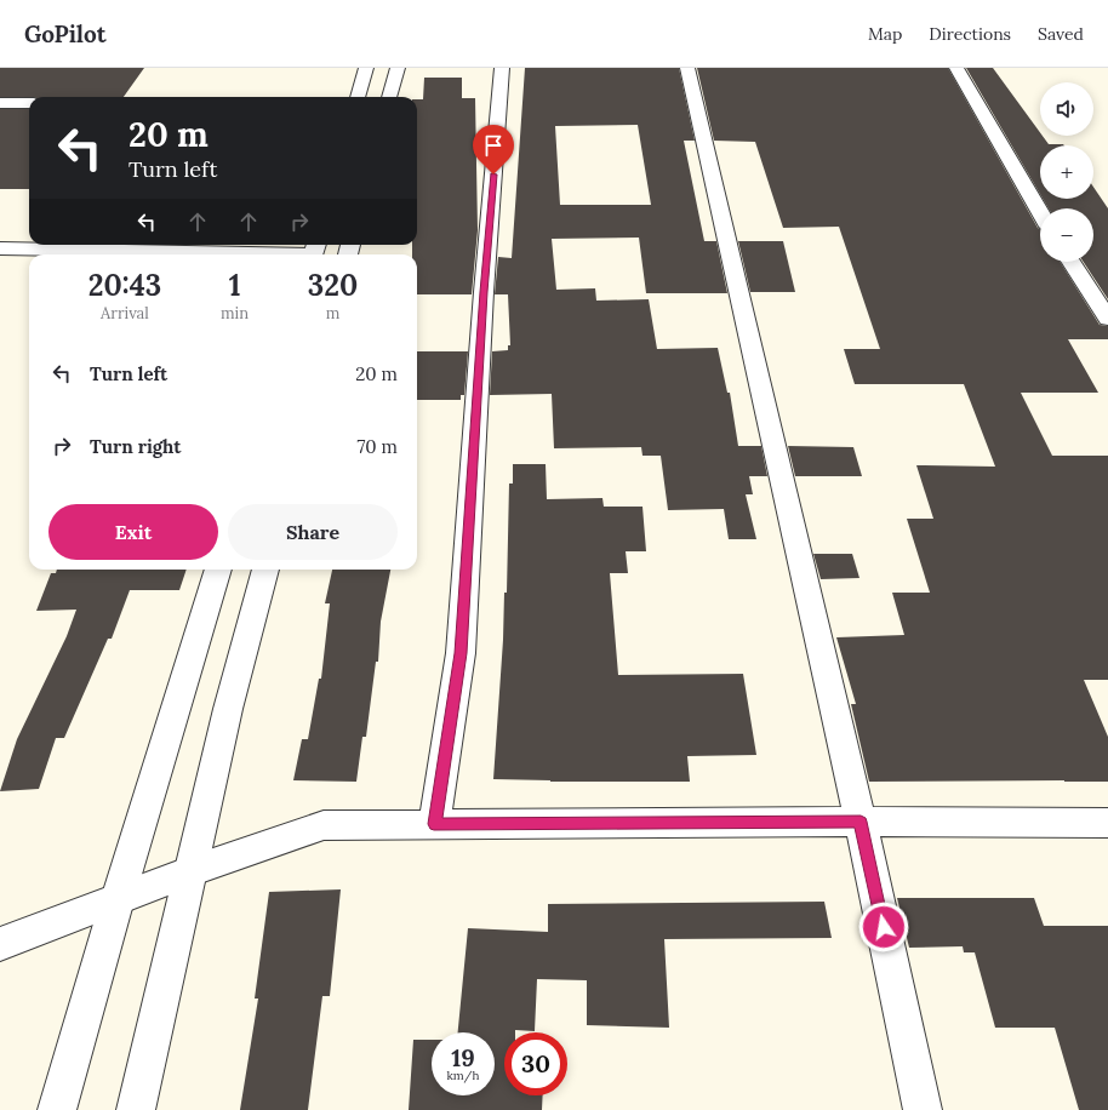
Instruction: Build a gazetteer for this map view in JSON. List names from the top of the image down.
{
  "page": {
    "header": "GoPilot",
    "nav": ["Map", "Directions", "Saved"],
    "map_buttons": ["+", "−"],
    "turn": ["20 m", "Turn left"],
    "eta": [
      "20:43",
      "Arrival",
      "1",
      "min",
      "320",
      "m"
    ],
    "list": [
      {
        "name": "Turn left",
        "value": "20 m"
      },
      {
        "name": "Turn right",
        "value": "70 m"
      }
    ],
    "buttons": ["Exit", "Share"],
    "speed": "19 km/h",
    "limit": "30"
  }
}
